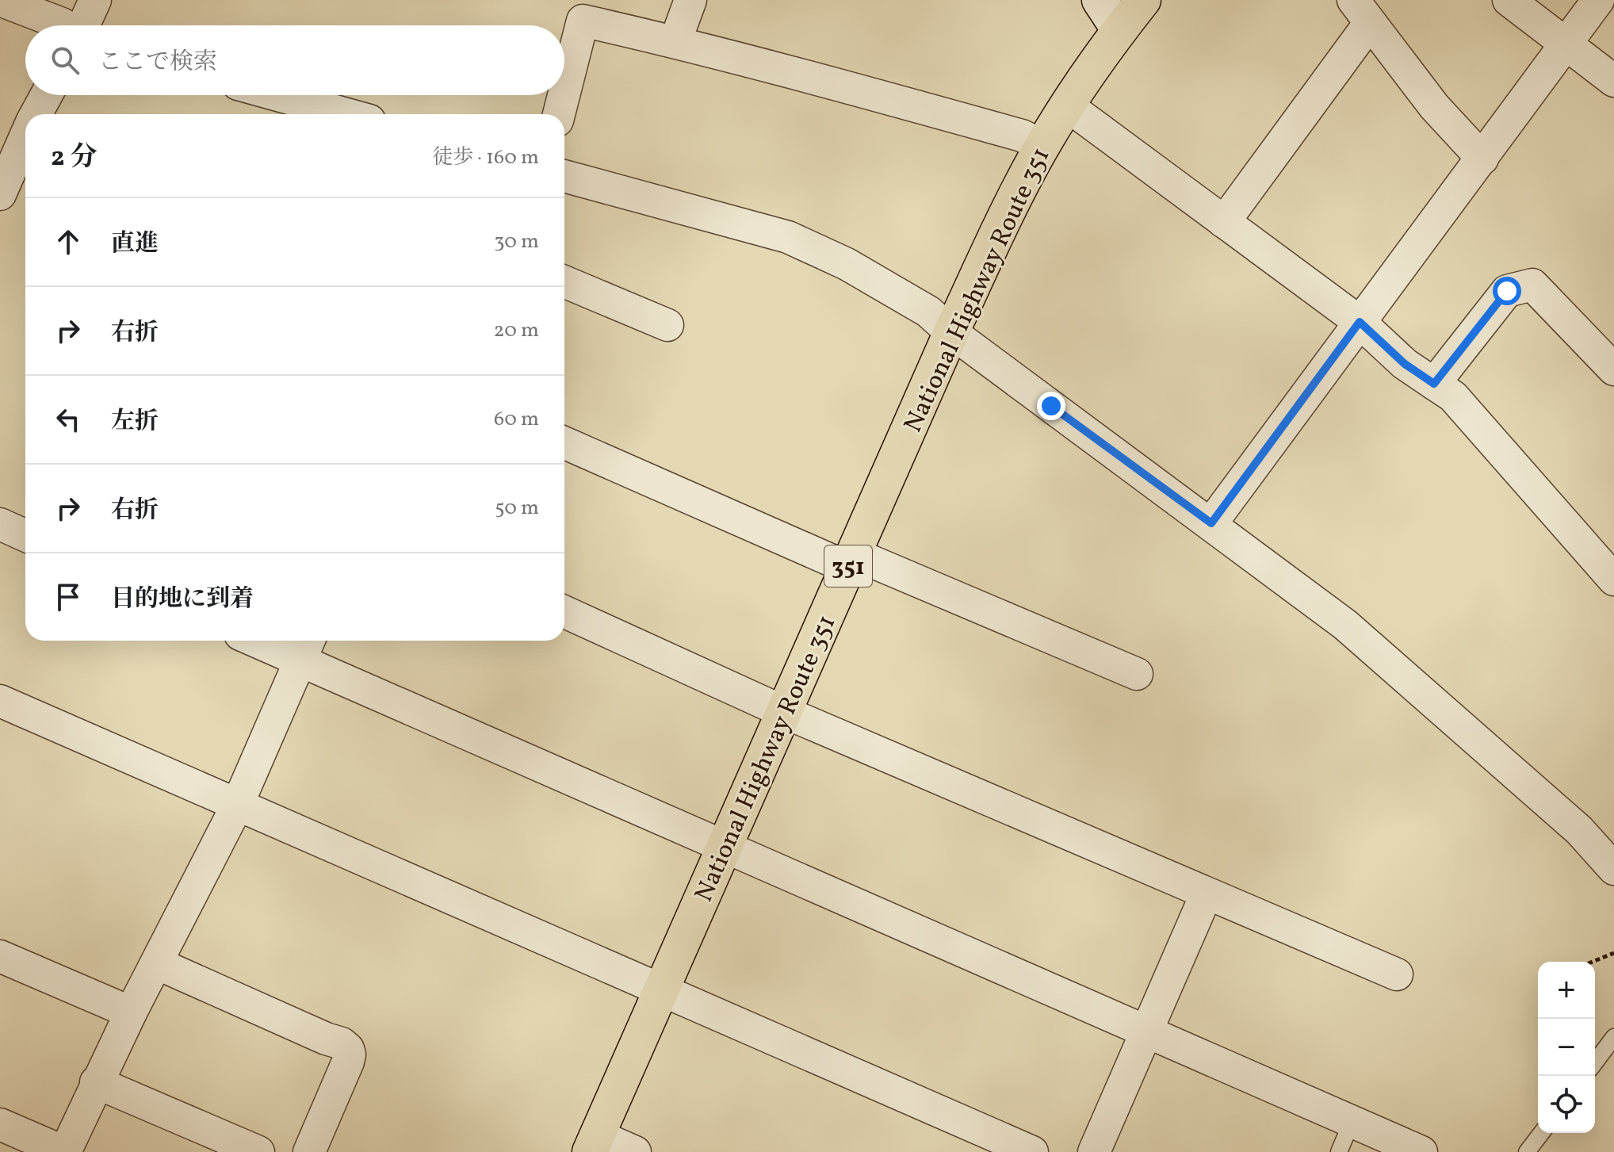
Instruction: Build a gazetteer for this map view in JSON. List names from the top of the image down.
{
  "streets": {
    "highway": ["National Highway Route 351", "351"]
  },
  "page": {
    "search": "ここで検索",
    "heading": ["2 分", "徒歩 · 160 m"],
    "list": [
      ["直進", "30 m"],
      ["右折", "20 m"],
      ["左折", "60 m"],
      ["右折", "50 m"],
      "目的地に到着"
    ],
    "map_buttons": ["+", "−"]
  }
}
